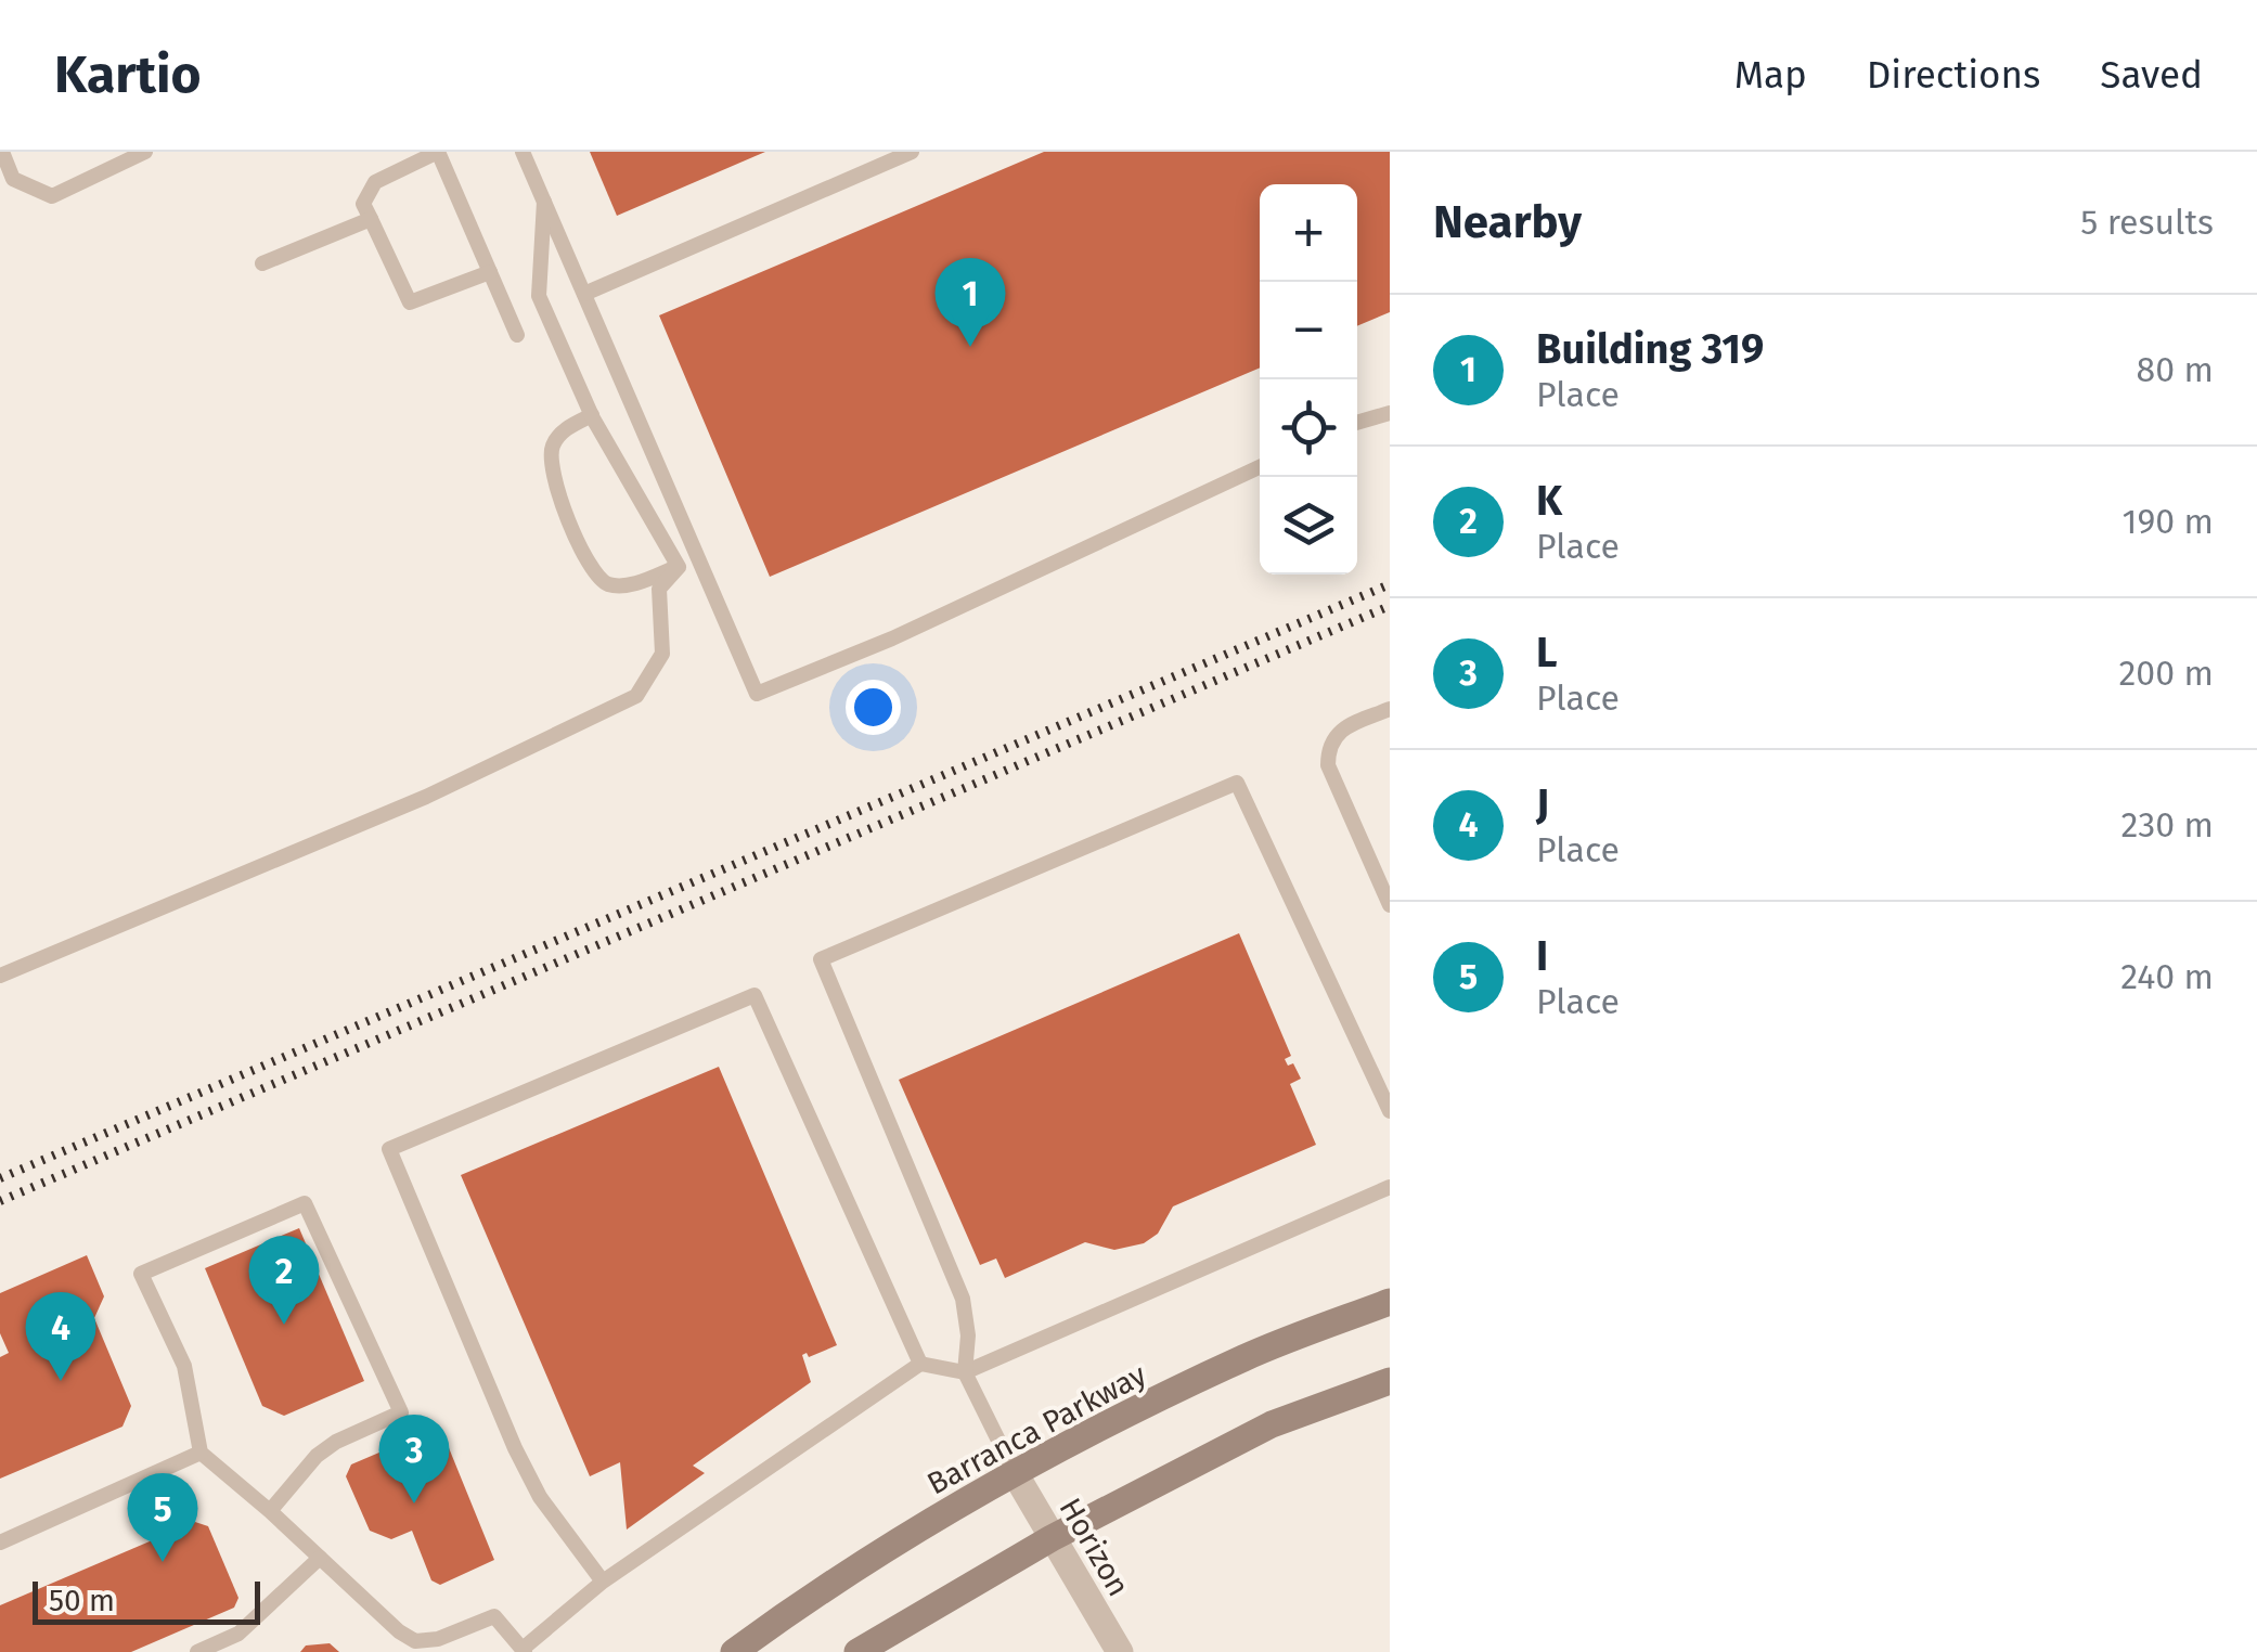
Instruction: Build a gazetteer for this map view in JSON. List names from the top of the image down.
{
  "streets": {
    "main road": ["Barranca Parkway"],
    "street": ["Horizon"]
  },
  "crossings": [
    ["Barranca Parkway", "Horizon"]
  ],
  "scale_bar": "50 m",
  "page": {
    "header": "Kartio",
    "nav": ["Map", "Directions", "Saved"],
    "heading": ["Nearby", "5 results"],
    "map_buttons": ["+", "−"],
    "pins": [
      "1",
      "2",
      "4",
      "3",
      "5"
    ],
    "list": [
      {
        "mark": "1",
        "name": "Building 319",
        "note": "Place",
        "value": "80 m"
      },
      {
        "mark": "2",
        "name": "K",
        "note": "Place",
        "value": "190 m"
      },
      {
        "mark": "3",
        "name": "L",
        "note": "Place",
        "value": "200 m"
      },
      {
        "mark": "4",
        "name": "J",
        "note": "Place",
        "value": "230 m"
      },
      {
        "mark": "5",
        "name": "I",
        "note": "Place",
        "value": "240 m"
      }
    ],
    "scale": "50 m"
  }
}
